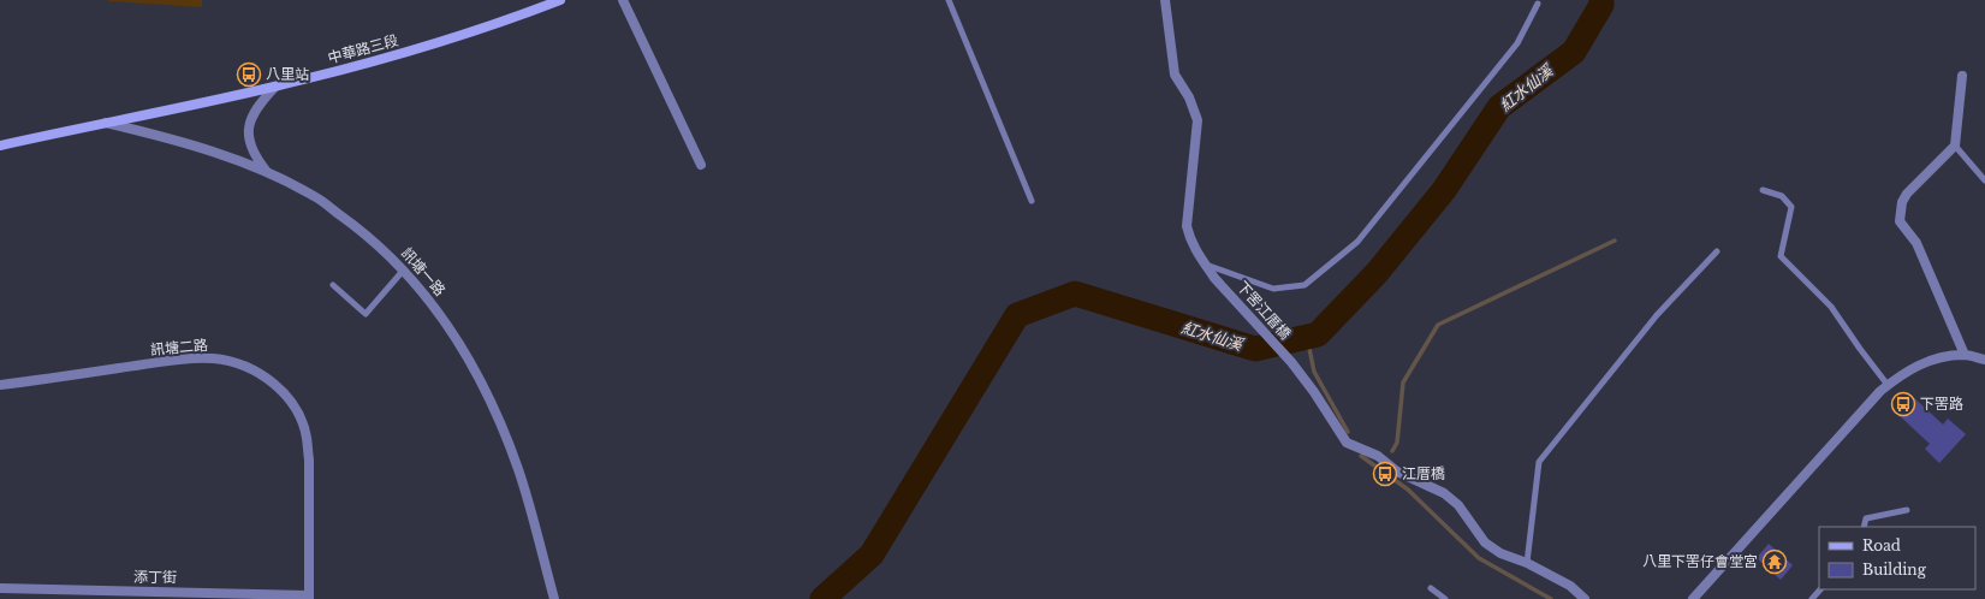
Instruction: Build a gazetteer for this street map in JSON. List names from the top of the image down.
{
  "streets": {
    "main road": ["中華路三段"],
    "street": [
      "訊塘一路",
      "下罟江厝橋",
      "訊塘二路",
      "添丁街"
    ]
  },
  "crossings": [
    ["中華路三段", "訊塘一路"],
    ["訊塘二路", "添丁街"]
  ],
  "water": ["紅水仙溪"],
  "places": {
    "bus stop": ["八里站", "下罟路", "江厝橋"],
    "temple": ["八里下罟仔會堂宮"]
  },
  "legend": ["Road", "Building"]
}
